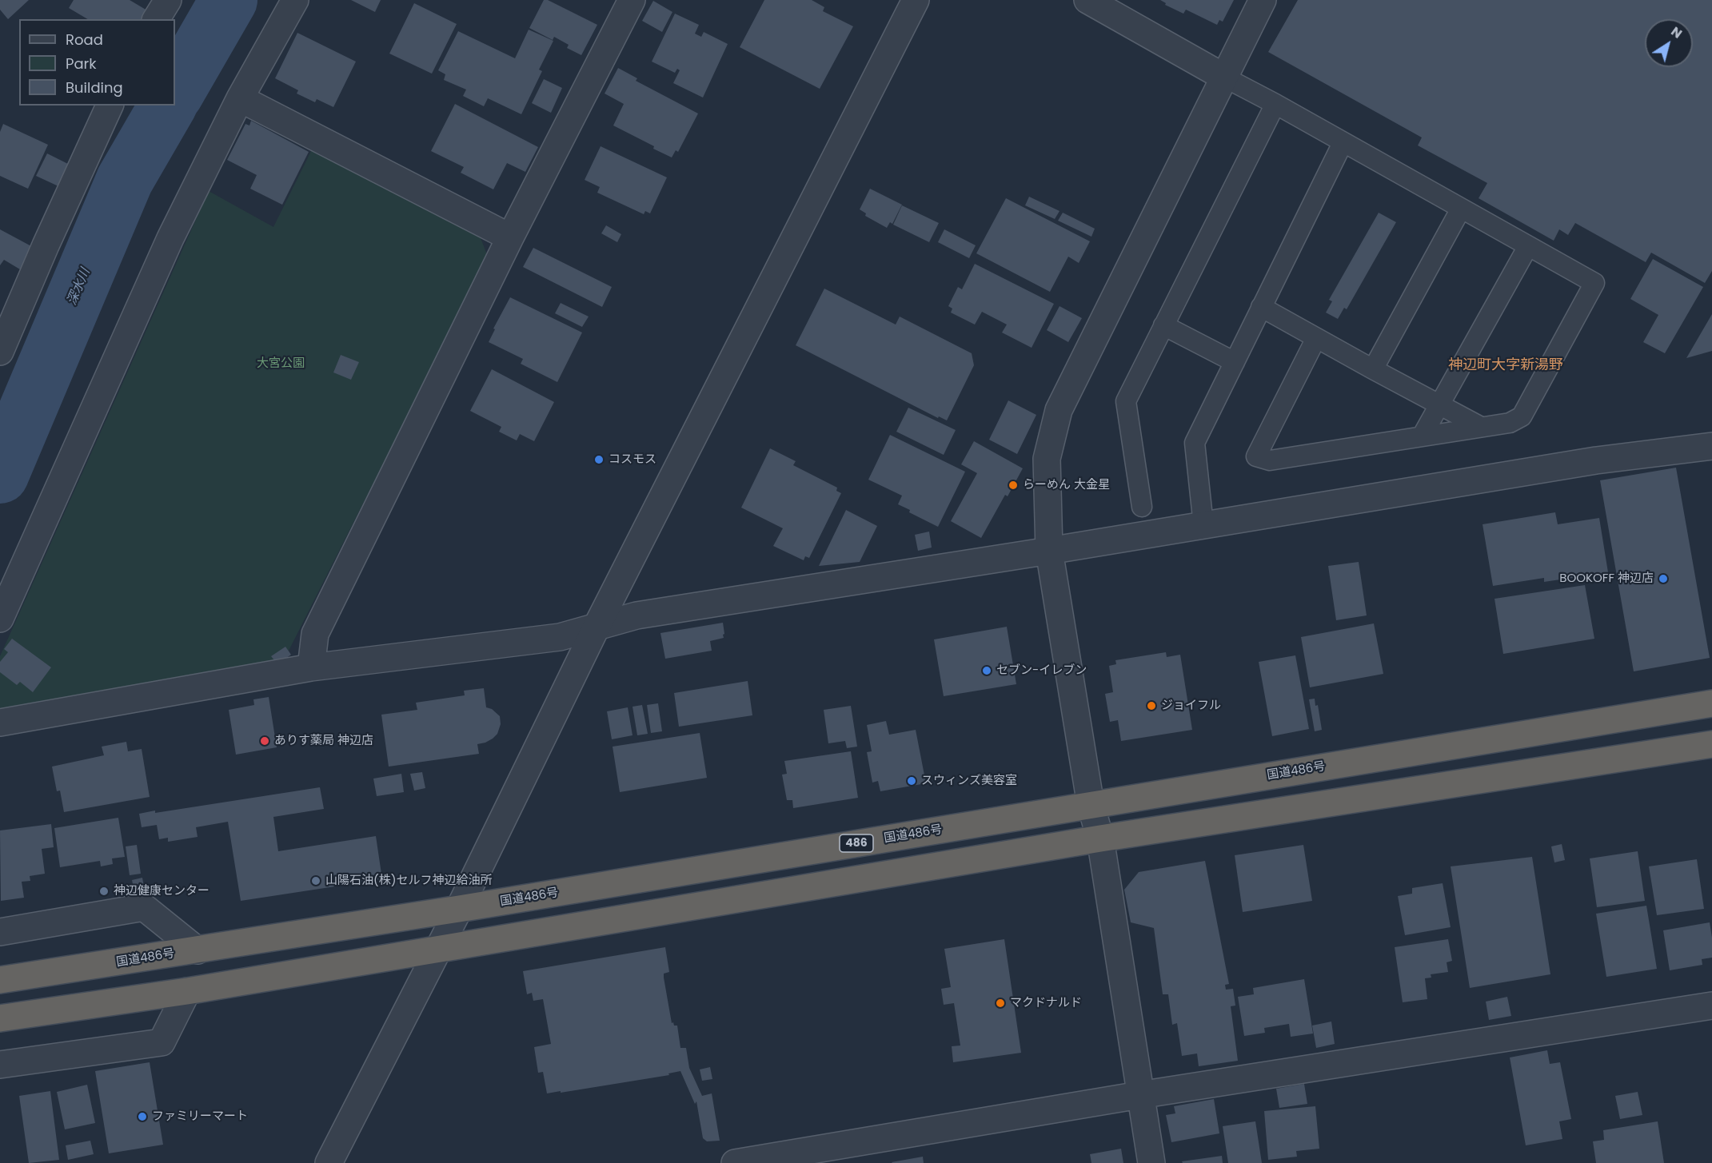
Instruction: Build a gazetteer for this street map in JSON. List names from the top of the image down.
{
  "streets": {
    "highway": ["国道486号", "486"]
  },
  "districts": ["神辺町大字新湯野"],
  "water": ["深水川"],
  "parks": ["大宮公園"],
  "places": [
    "コスモス",
    "らーめん 大金星",
    "BOOKOFF 神辺店",
    "セブン-イレブン",
    "ジョイフル",
    "ありす薬局 神辺店",
    "スウィンズ美容室",
    "山陽石油(株)セルフ神辺給油所",
    "神辺健康センター",
    "マクドナルド",
    "ファミリーマート"
  ],
  "legend": ["Road", "Park", "Building"],
  "north": "top right"
}
